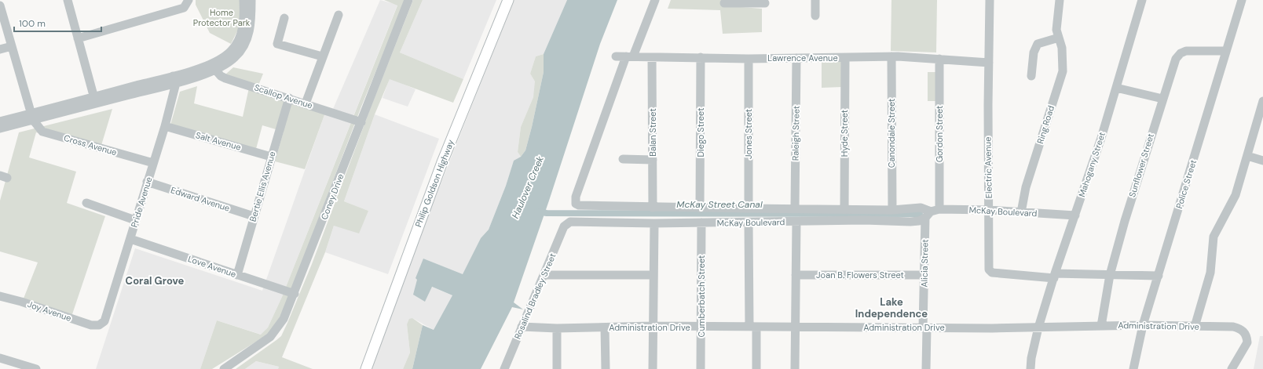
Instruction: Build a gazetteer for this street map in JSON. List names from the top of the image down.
{
  "streets": {
    "main road": ["Philip Goldson Highway"],
    "street": [
      "Lawrence Avenue",
      "Scallop Avenue",
      "Ring Road",
      "Balan Street",
      "Diego Street",
      "Raleigh Street",
      "Hyde Street",
      "Canondale Street",
      "Jones Street",
      "Gordon Street",
      "Salt Avenue",
      "Cross Avenue",
      "Mahogany Street",
      "Sunflower Street",
      "Electric Avenue",
      "Police Street",
      "Bertie Ellis Avenue",
      "Coney Drive",
      "Edward Avenue",
      "Pride Avenue",
      "McKay Boulevard",
      "Alicia Street",
      "Love Avenue",
      "Joan B. Flowers Street",
      "Rosalind Bradley Street",
      "Cumberbatch Street",
      "Joy Avenue",
      "Administration Drive"
    ]
  },
  "crossings": [
    ["Lawrence Avenue", "Balan Street"],
    ["Lawrence Avenue", "Diego Street"],
    ["Lawrence Avenue", "Raleigh Street"],
    ["Lawrence Avenue", "Hyde Street"],
    ["Lawrence Avenue", "Canondale Street"],
    ["Lawrence Avenue", "Jones Street"],
    ["Lawrence Avenue", "Gordon Street"],
    ["Lawrence Avenue", "Electric Avenue"],
    ["Lawrence Avenue", "McKay Boulevard"],
    ["Scallop Avenue", "Bertie Ellis Avenue"],
    ["Scallop Avenue", "Coney Drive"],
    ["Ring Road", "McKay Boulevard"],
    ["Balan Street", "McKay Boulevard"],
    ["Diego Street", "McKay Boulevard"],
    ["Raleigh Street", "McKay Boulevard"],
    ["Hyde Street", "McKay Boulevard"],
    ["Canondale Street", "McKay Boulevard"],
    ["Jones Street", "McKay Boulevard"],
    ["Gordon Street", "McKay Boulevard"],
    ["Gordon Street", "Alicia Street"],
    ["Salt Avenue", "Bertie Ellis Avenue"],
    ["Salt Avenue", "Pride Avenue"],
    ["Cross Avenue", "Pride Avenue"],
    ["Mahogany Street", "Electric Avenue"],
    ["Mahogany Street", "McKay Boulevard"],
    ["Mahogany Street", "Administration Drive"],
    ["Sunflower Street", "Electric Avenue"],
    ["Sunflower Street", "Police Street"],
    ["Sunflower Street", "Administration Drive"],
    ["Electric Avenue", "Police Street"],
    ["Electric Avenue", "McKay Boulevard"],
    ["Police Street", "Administration Drive"],
    ["Bertie Ellis Avenue", "Edward Avenue"],
    ["Bertie Ellis Avenue", "Love Avenue"],
    ["Coney Drive", "Love Avenue"],
    ["Edward Avenue", "Pride Avenue"],
    ["Pride Avenue", "Love Avenue"],
    ["Pride Avenue", "Joy Avenue"],
    ["McKay Boulevard", "Alicia Street"],
    ["McKay Boulevard", "Rosalind Bradley Street"],
    ["McKay Boulevard", "Cumberbatch Street"],
    ["Alicia Street", "Joan B. Flowers Street"],
    ["Alicia Street", "Administration Drive"],
    ["Rosalind Bradley Street", "Administration Drive"],
    ["Cumberbatch Street", "Administration Drive"]
  ],
  "districts": ["Coral Grove", "Lake Independence"],
  "water": ["Haulover Creek", "McKay Street Canal"],
  "parks": ["Home Protector Park"],
  "scale_bar": "100 m"
}
